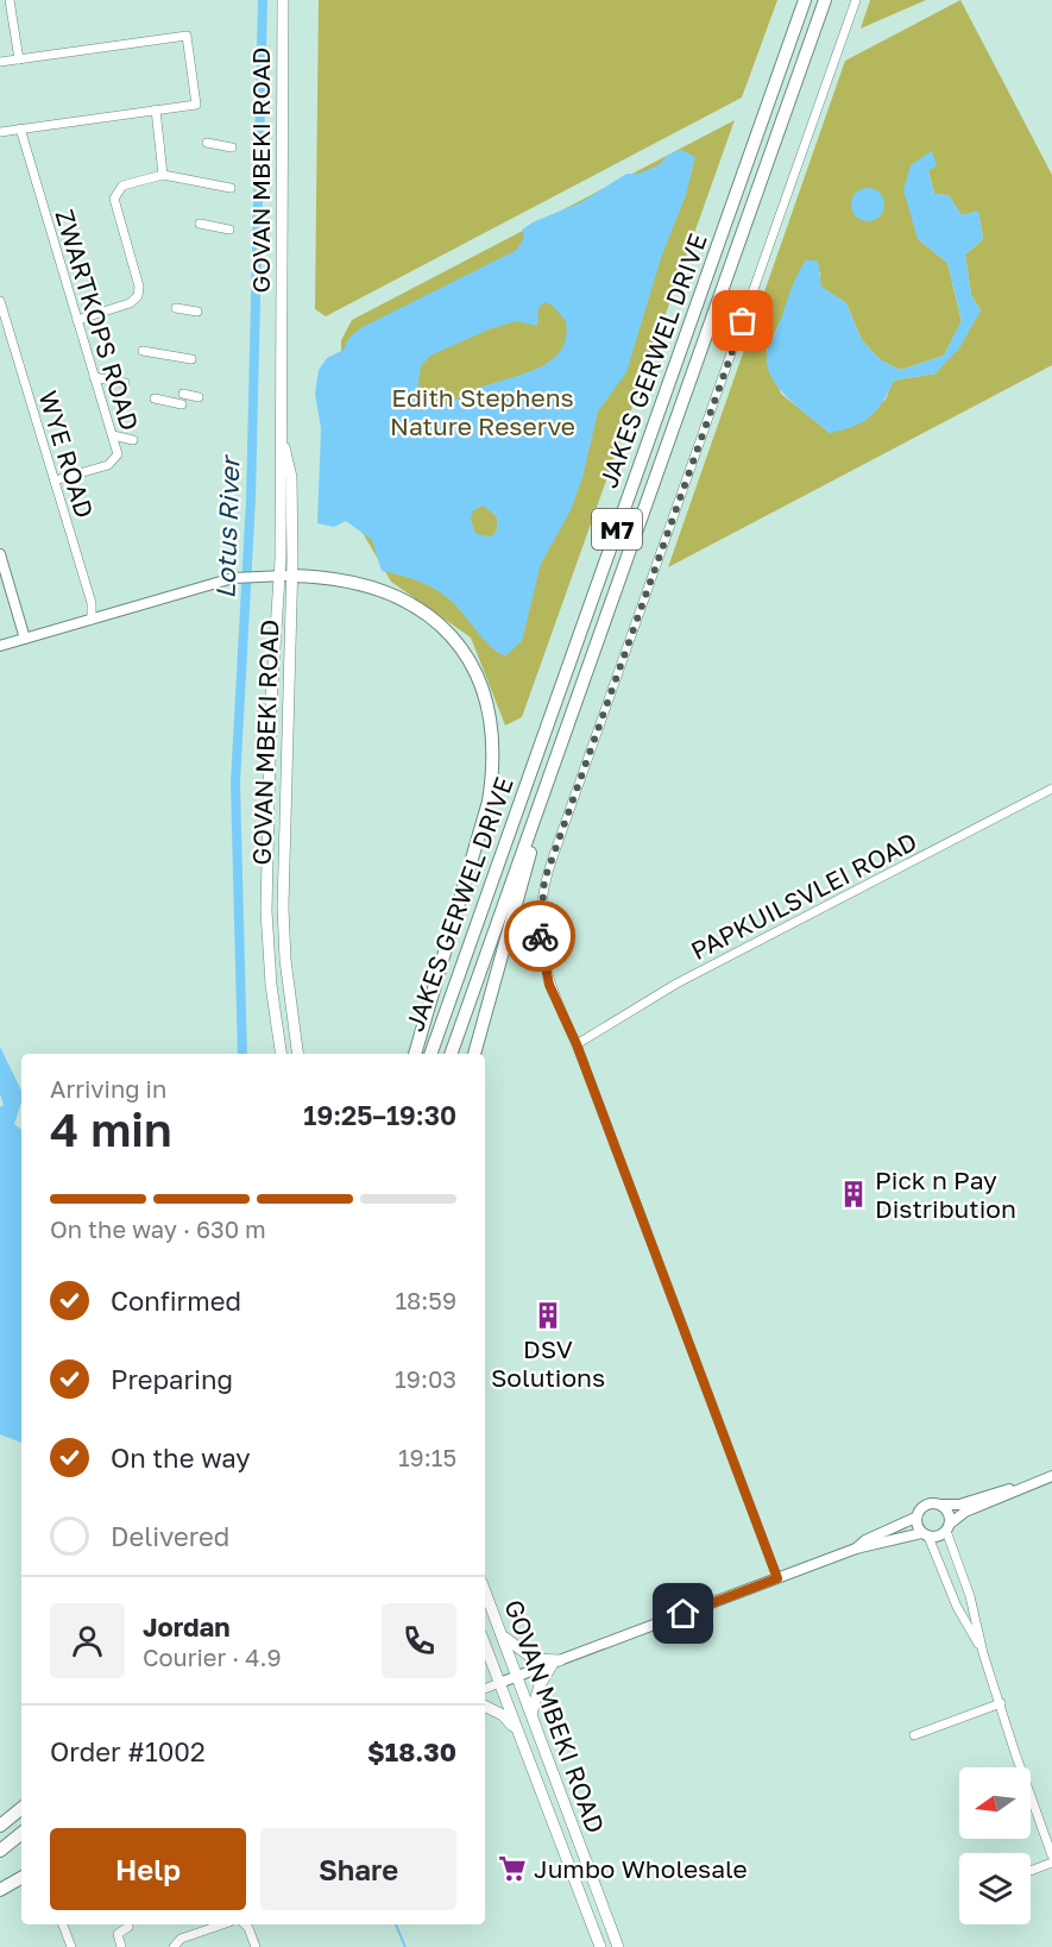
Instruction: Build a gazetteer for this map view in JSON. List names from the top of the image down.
{
  "streets": {
    "highway": ["JAKES GERWEL DRIVE", "M7"],
    "main road": ["GOVAN MBEKI ROAD"],
    "street": ["ZWARTKOPS ROAD", "WYE ROAD", "PAPKUILSVLEI ROAD"]
  },
  "crossings": [
    ["ZWARTKOPS ROAD", "WYE ROAD"]
  ],
  "water": ["Lotus River"],
  "parks": ["Edith Stephens Nature Reserve"],
  "places": {
    "building": ["Pick n Pay Distribution", "DSV Solutions"],
    "supermarket": ["Jumbo Wholesale"]
  },
  "north": "left",
  "page": {
    "heading": ["4 min", "Arriving in", "19:25–19:30"],
    "panel": [
      "Jordan",
      "Courier · 4.9",
      "Order #1002",
      "$18.30"
    ],
    "bar": "On the way · 630 m",
    "list": [
      ["Confirmed", "18:59"],
      ["Preparing", "19:03"],
      ["On the way", "19:15"],
      "Delivered"
    ],
    "buttons": ["Help", "Share"]
  }
}
